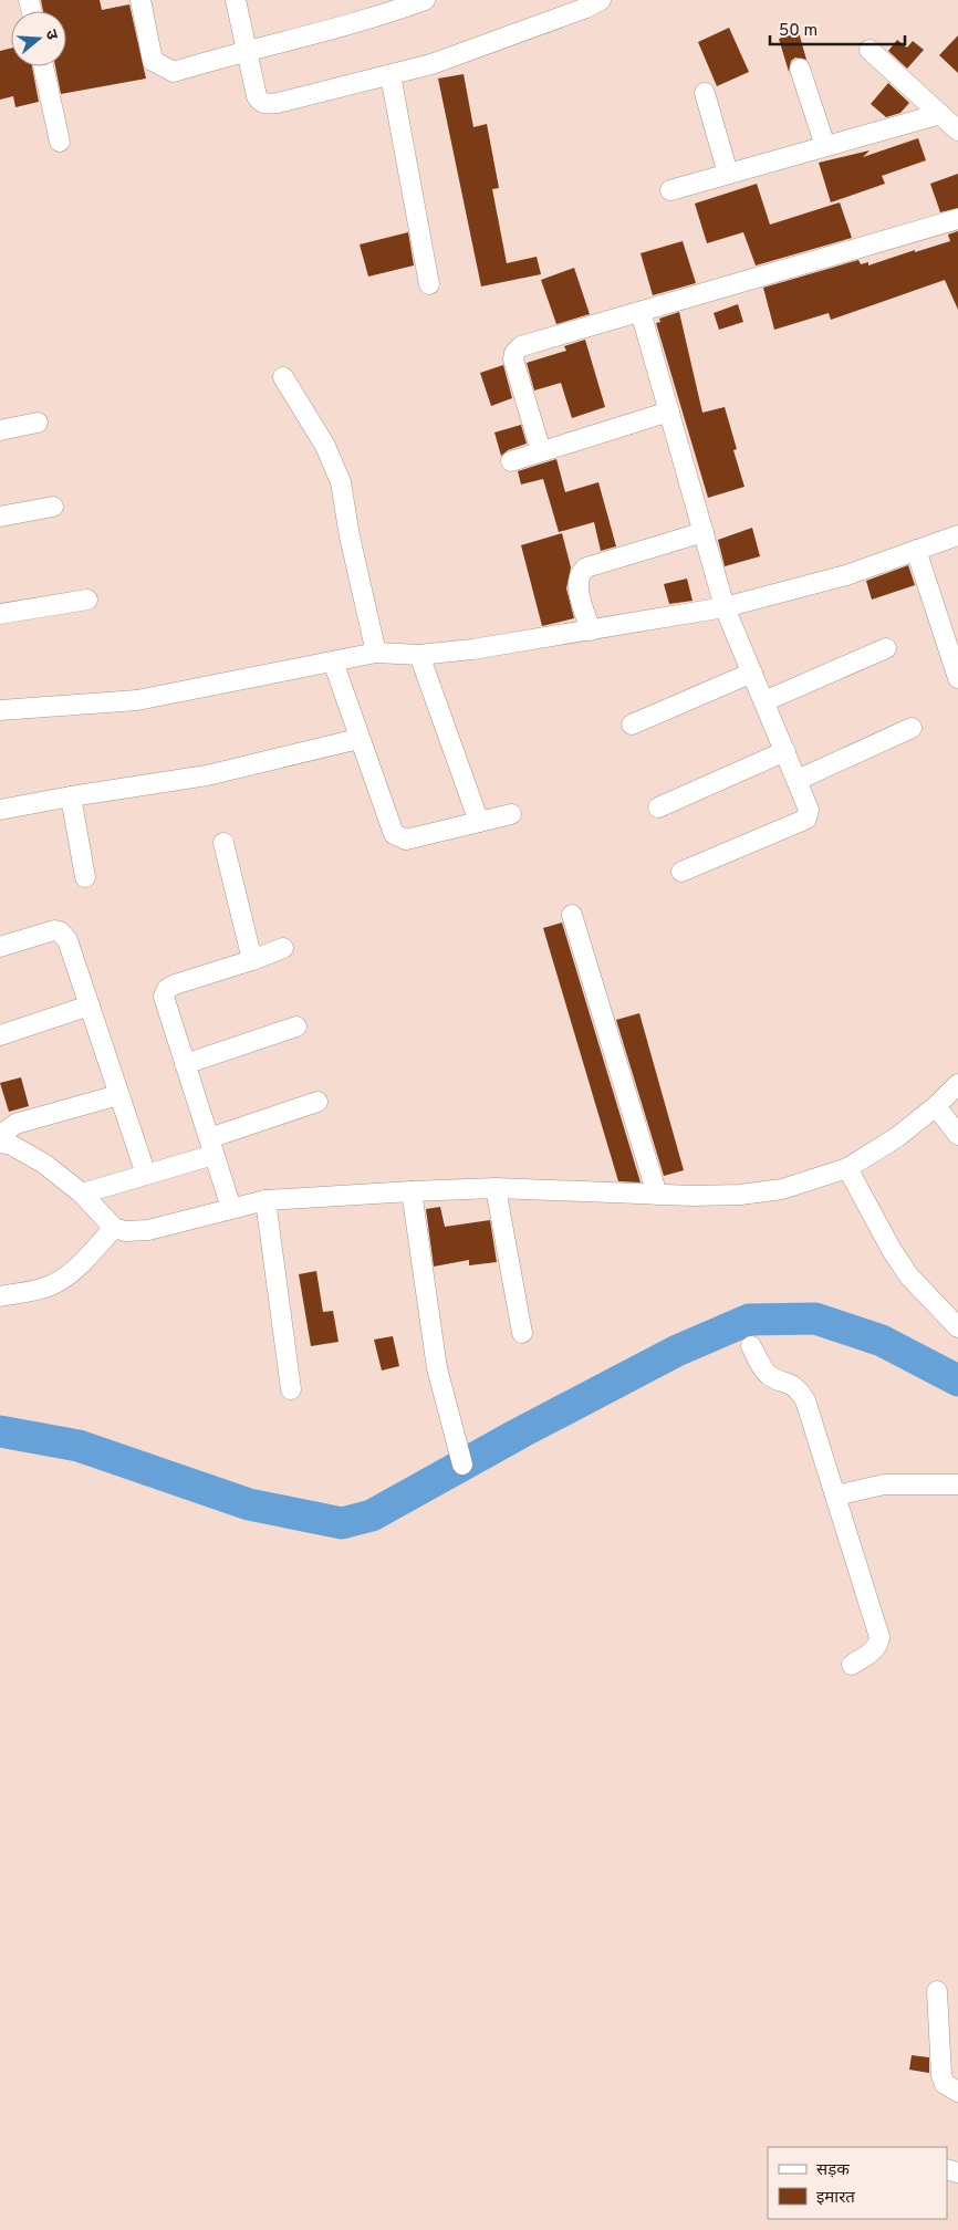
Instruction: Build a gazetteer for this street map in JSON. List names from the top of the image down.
{
  "legend": ["सड़क", "इमारत"],
  "scale_bar": "50 m",
  "north": "right"
}
